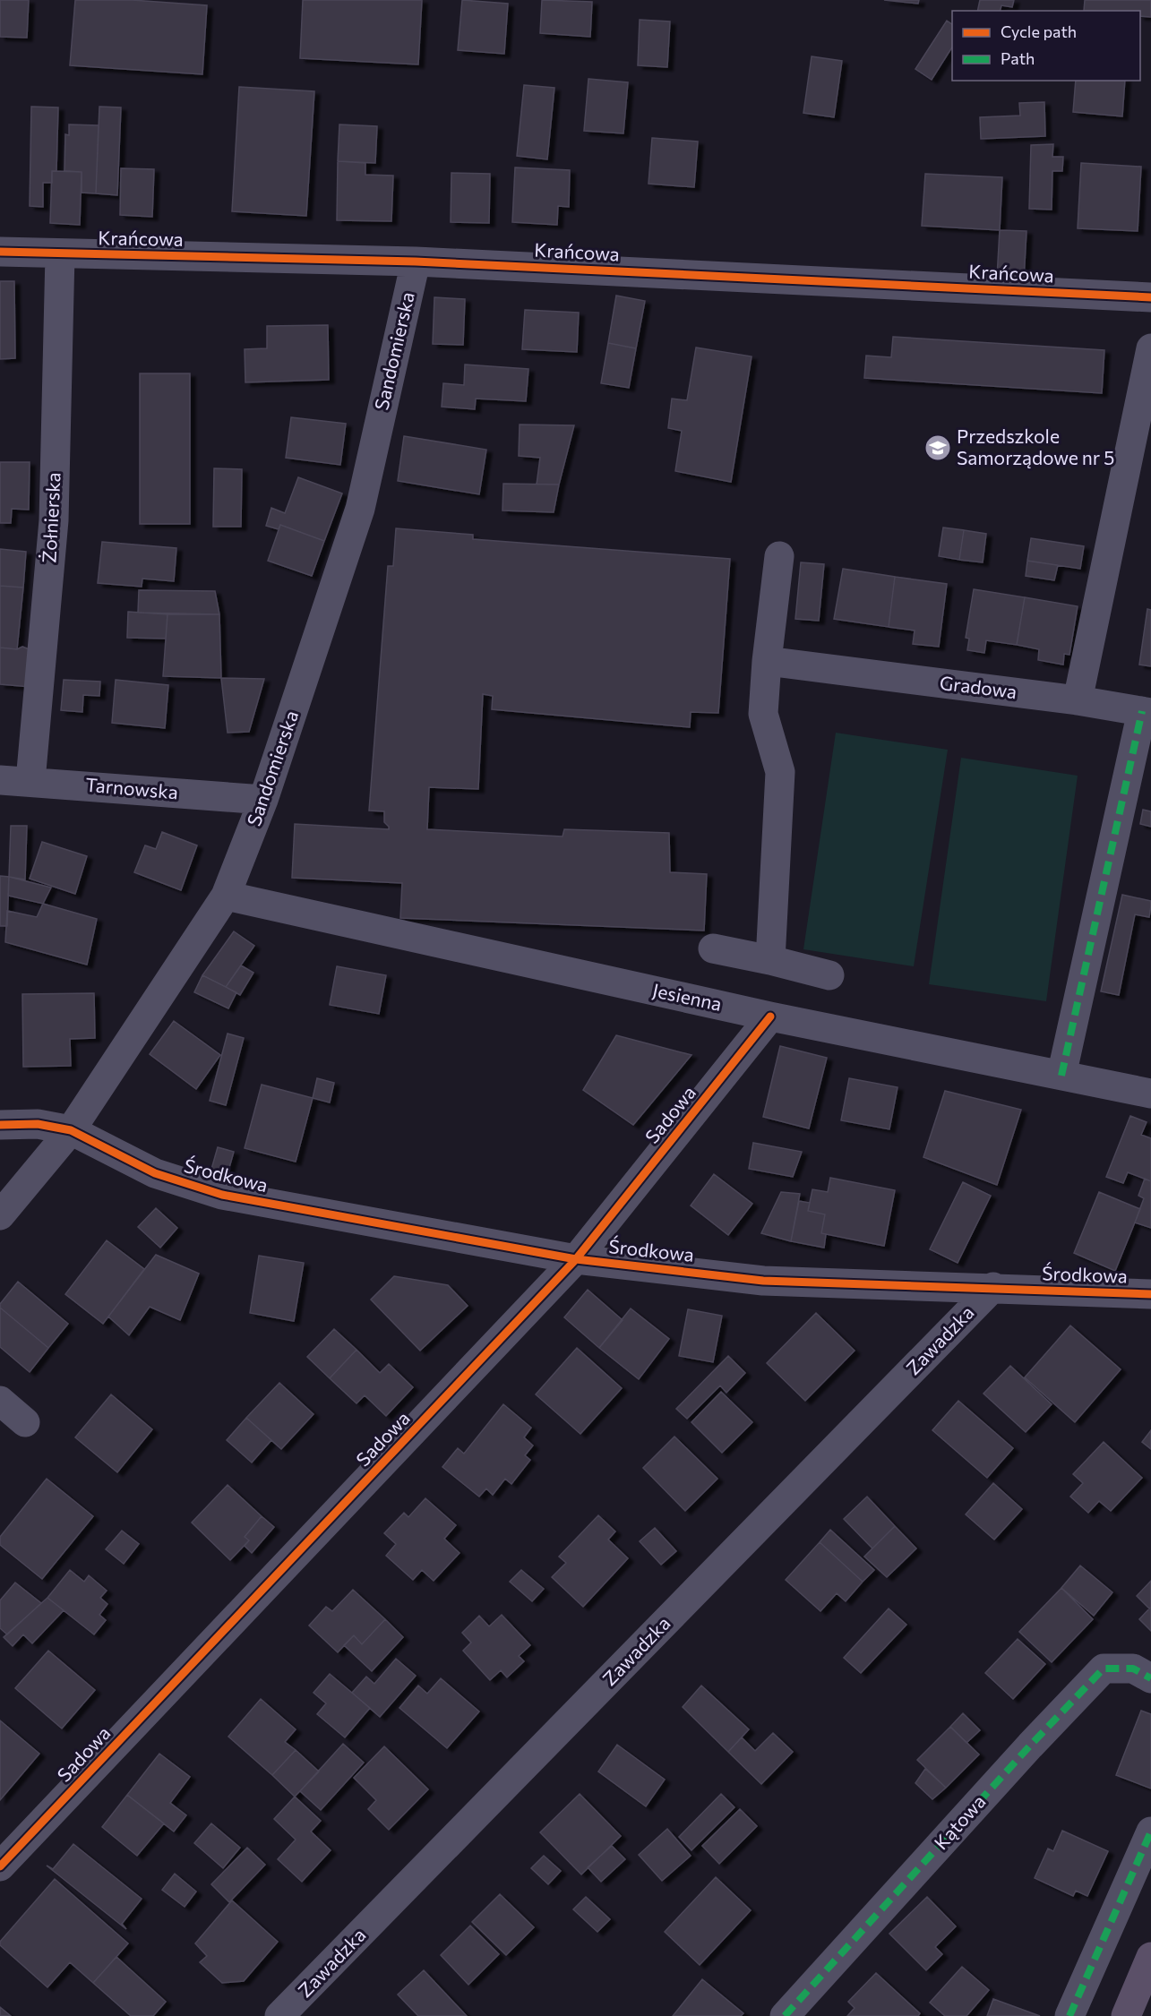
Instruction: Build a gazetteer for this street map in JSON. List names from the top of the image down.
{
  "streets": {
    "street": [
      "Krańcowa",
      "Sandomierska",
      "Żołnierska",
      "Gradowa",
      "Tarnowska",
      "Jesienna",
      "Sadowa",
      "Środkowa",
      "Zawadzka",
      "Kątowa"
    ]
  },
  "crossings": [
    ["Krańcowa", "Sandomierska"],
    ["Krańcowa", "Żołnierska"],
    ["Sandomierska", "Tarnowska"],
    ["Sandomierska", "Jesienna"],
    ["Sandomierska", "Środkowa"],
    ["Żołnierska", "Tarnowska"],
    ["Jesienna", "Sadowa"],
    ["Sadowa", "Środkowa"],
    ["Środkowa", "Zawadzka"]
  ],
  "places": {
    "school or university": ["Przedszkole Samorządowe nr 5"]
  },
  "legend": ["Cycle path", "Path"]
}
